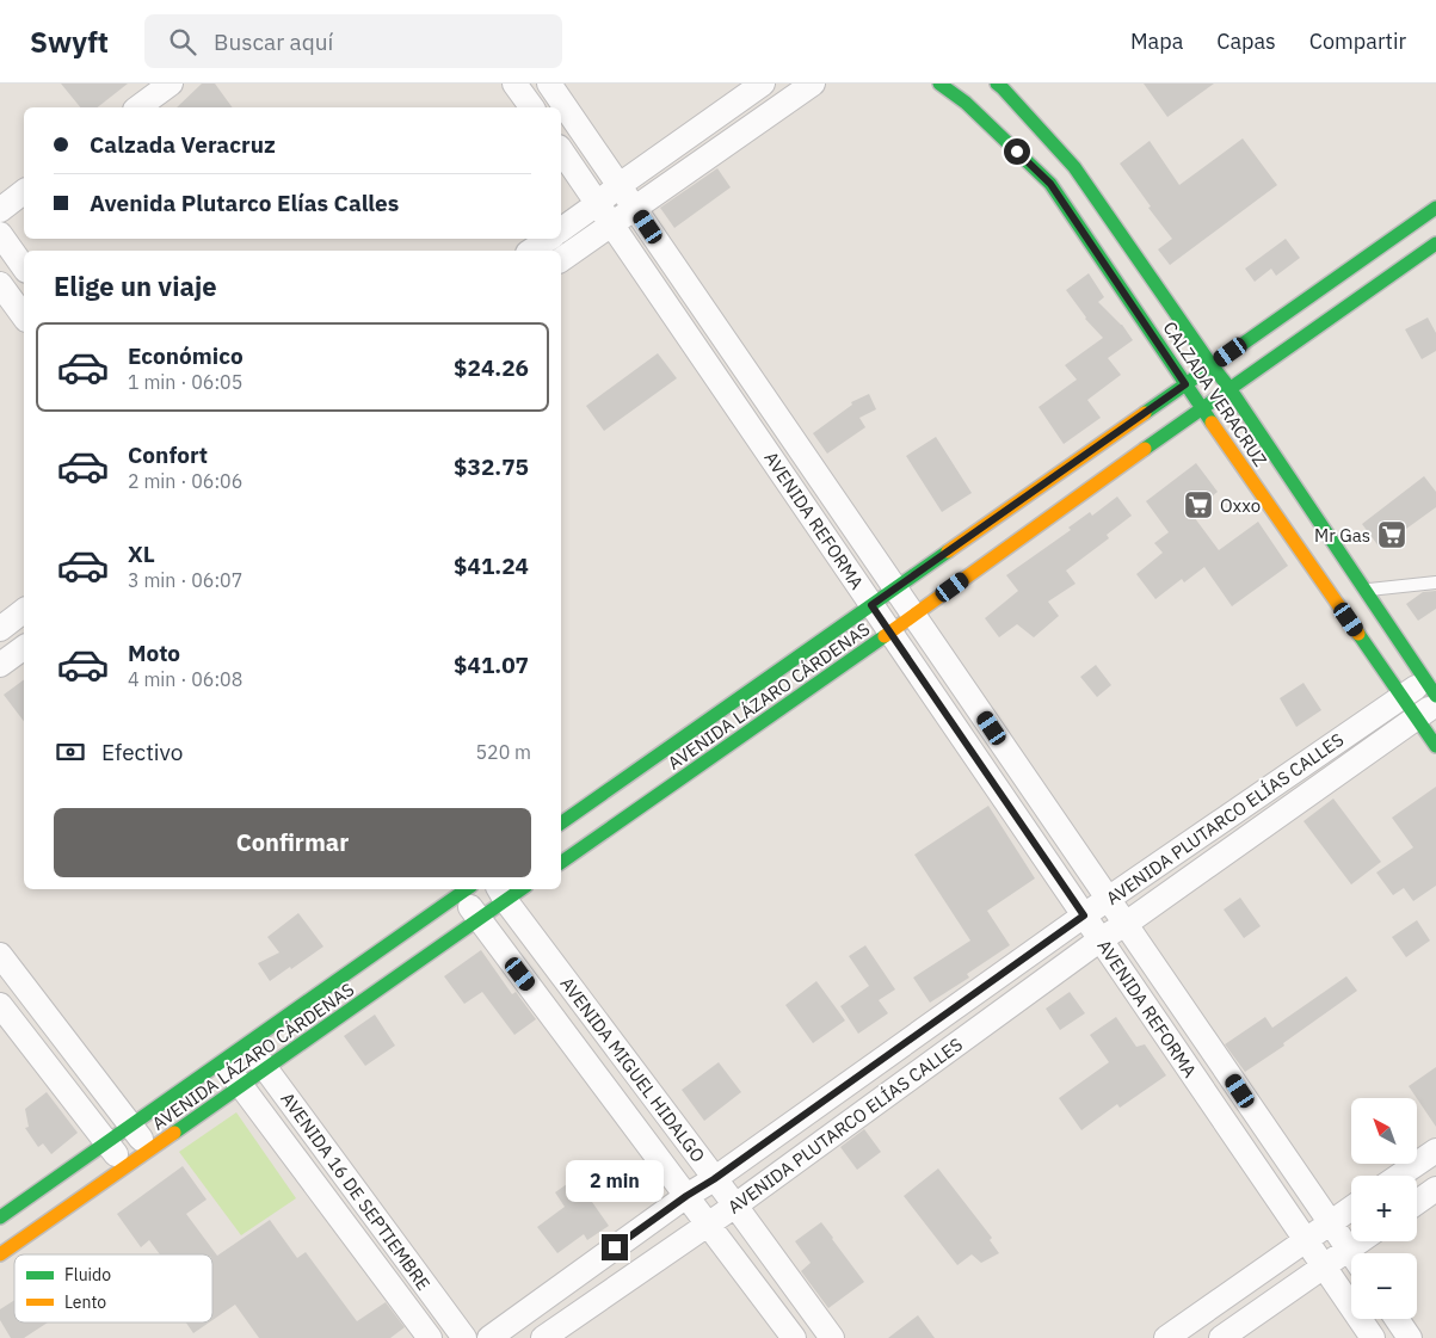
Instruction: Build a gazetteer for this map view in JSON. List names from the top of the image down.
{
  "streets": {
    "main road": ["CALZADA VERACRUZ", "AVENIDA LÁZARO CÁRDENAS"],
    "street": [
      "AVENIDA REFORMA",
      "AVENIDA PLUTARCO ELÍAS CALLES",
      "AVENIDA MIGUEL HIDALGO",
      "AVENIDA 16 DE SEPTIEMBRE"
    ]
  },
  "crossings": [
    ["CALZADA VERACRUZ", "AVENIDA LÁZARO CÁRDENAS"],
    ["CALZADA VERACRUZ", "AVENIDA PLUTARCO ELÍAS CALLES"],
    ["AVENIDA REFORMA", "AVENIDA LÁZARO CÁRDENAS"],
    ["AVENIDA REFORMA", "AVENIDA PLUTARCO ELÍAS CALLES"],
    ["AVENIDA LÁZARO CÁRDENAS", "AVENIDA MIGUEL HIDALGO"],
    ["AVENIDA LÁZARO CÁRDENAS", "AVENIDA 16 DE SEPTIEMBRE"],
    ["AVENIDA PLUTARCO ELÍAS CALLES", "AVENIDA MIGUEL HIDALGO"]
  ],
  "places": {
    "supermarket": ["Oxxo", "Mr Gas"]
  },
  "legend": ["Fluido", "Lento"],
  "north": "top left",
  "page": {
    "header": "Swyft",
    "search": "Buscar aquí",
    "nav": ["Mapa", "Capas", "Compartir"],
    "banner": ["Calzada Veracruz", "Avenida Plutarco Elías Calles"],
    "heading": "Elige un viaje",
    "list": [
      {
        "name": "Económico",
        "note": "1 min · 06:05",
        "value": "$24.26"
      },
      {
        "name": "Confort",
        "note": "2 min · 06:06",
        "value": "$32.75"
      },
      {
        "name": "XL",
        "note": "3 min · 06:07",
        "value": "$41.24"
      },
      {
        "name": "Moto",
        "note": "4 min · 06:08",
        "value": "$41.07"
      }
    ],
    "pay": ["Efectivo", "520 m"],
    "buttons": "Confirmar",
    "map_buttons": ["+", "−"],
    "bubble": "2 min"
  }
}
